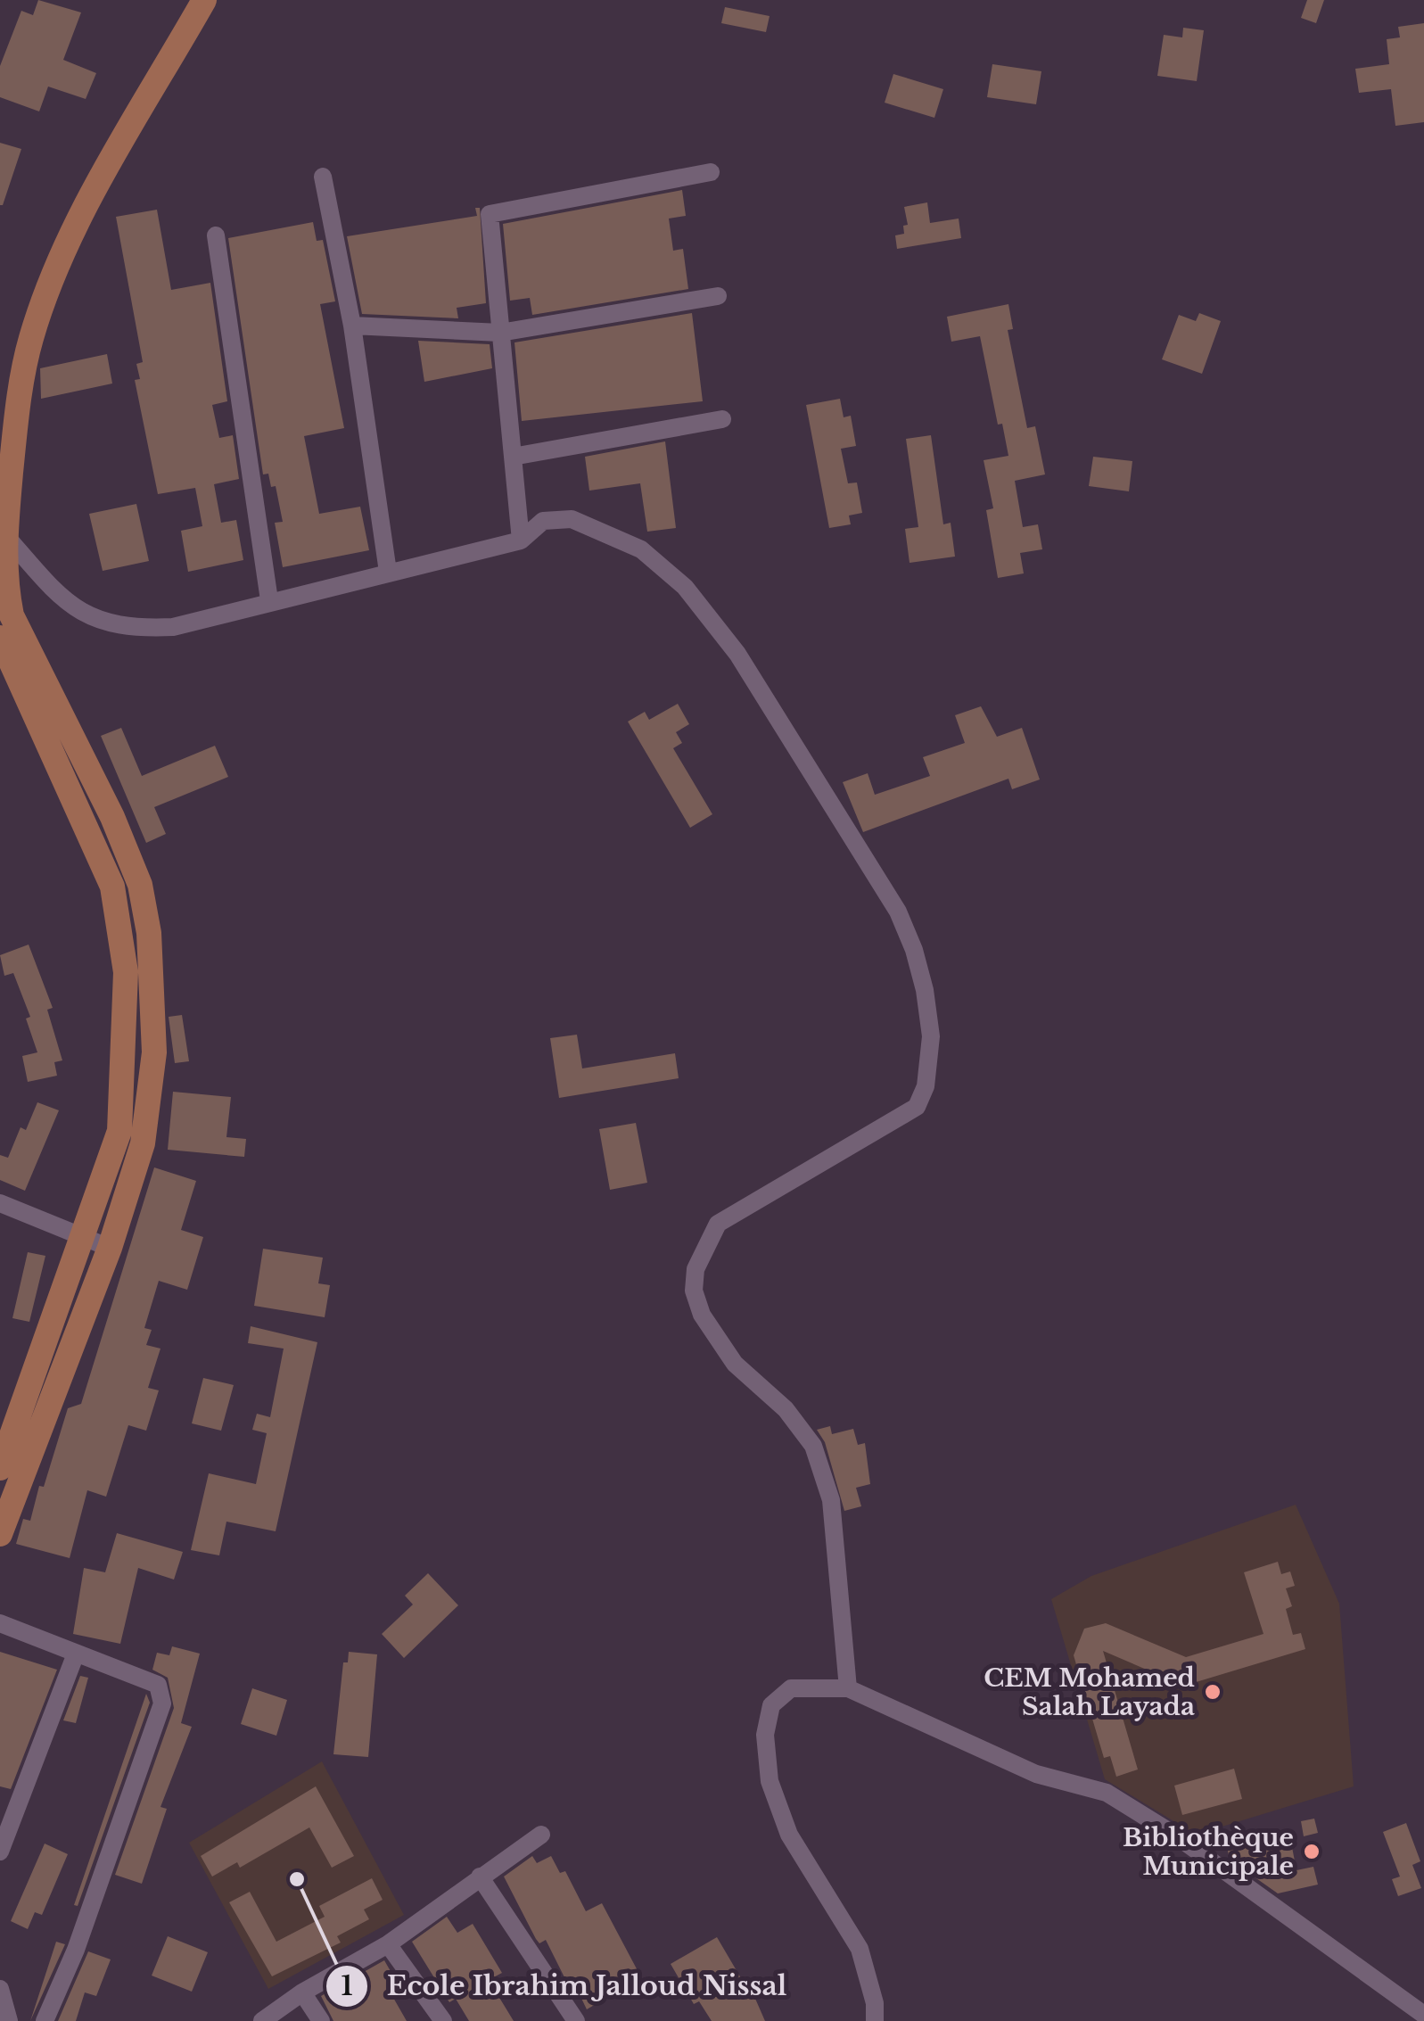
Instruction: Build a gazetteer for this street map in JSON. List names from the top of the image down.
{
  "places": ["CEM Mohamed Salah Layada", "Bibliothèque Municipale", "Ecole Ibrahim Jalloud Nissal"]
}
